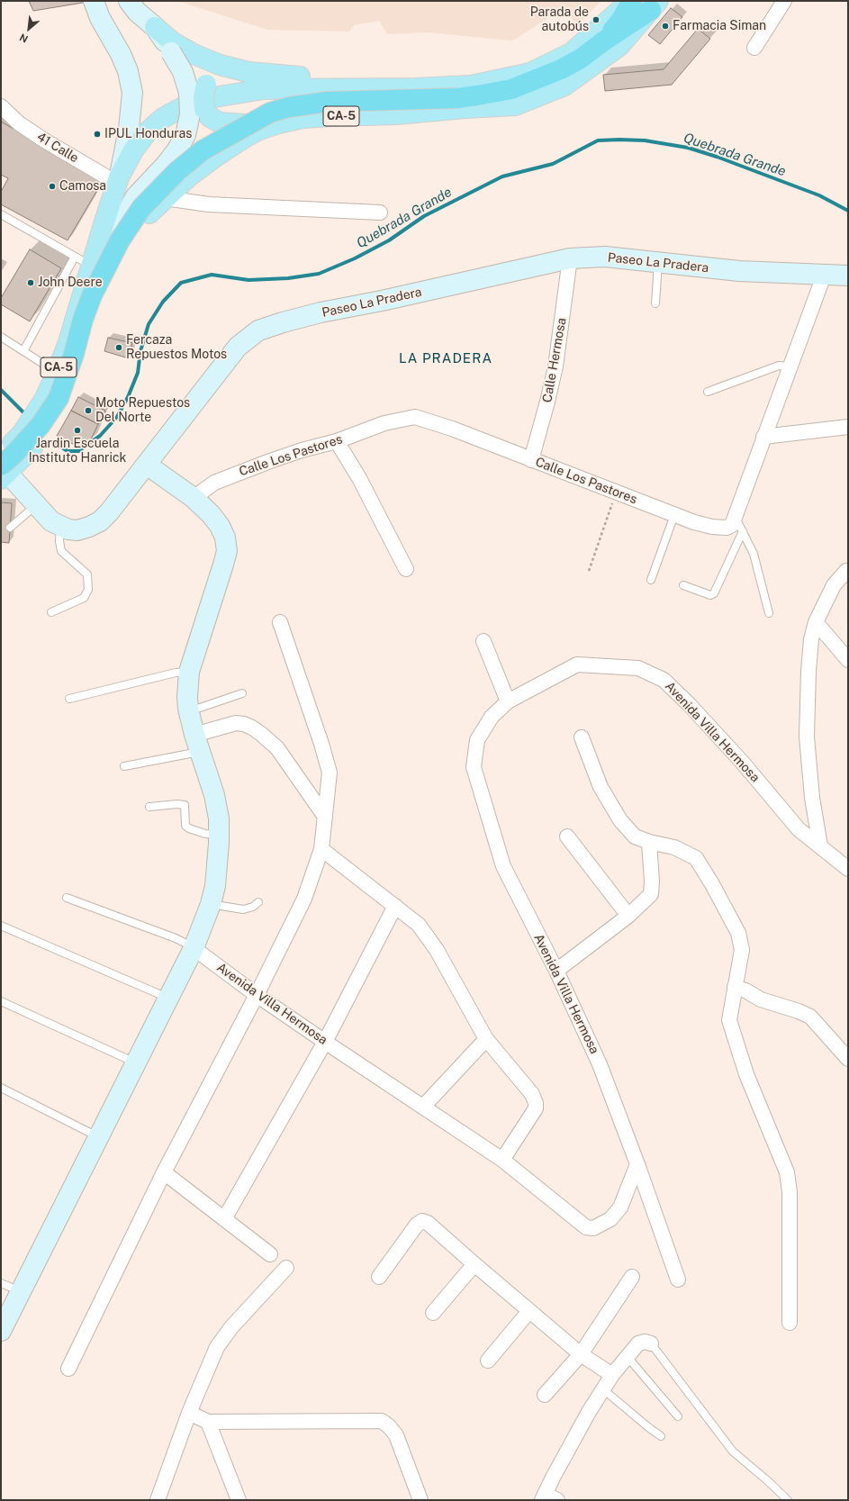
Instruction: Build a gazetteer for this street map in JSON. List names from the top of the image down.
{
  "streets": {
    "main road": ["CA-5"],
    "street": [
      "41 Calle",
      "Paseo La Pradera",
      "Calle Hermosa",
      "Calle Los Pastores",
      "Avenida Villa Hermosa"
    ]
  },
  "crossings": [
    ["CA-5", "41 Calle"],
    ["CA-5", "Paseo La Pradera"],
    ["Paseo La Pradera", "Calle Hermosa"],
    ["Paseo La Pradera", "Calle Los Pastores"],
    ["Calle Hermosa", "Calle Los Pastores"]
  ],
  "districts": ["LA PRADERA"],
  "water": ["Quebrada Grande"],
  "places": [
    "Parada de autobús",
    "Farmacia Siman",
    "IPUL Honduras",
    "Camosa",
    "John Deere",
    "Fercaza Repuestos Motos",
    "Moto Repuestos Del Norte",
    "Jardin Escuela Instituto Hanrick"
  ],
  "north": "bottom left"
}
